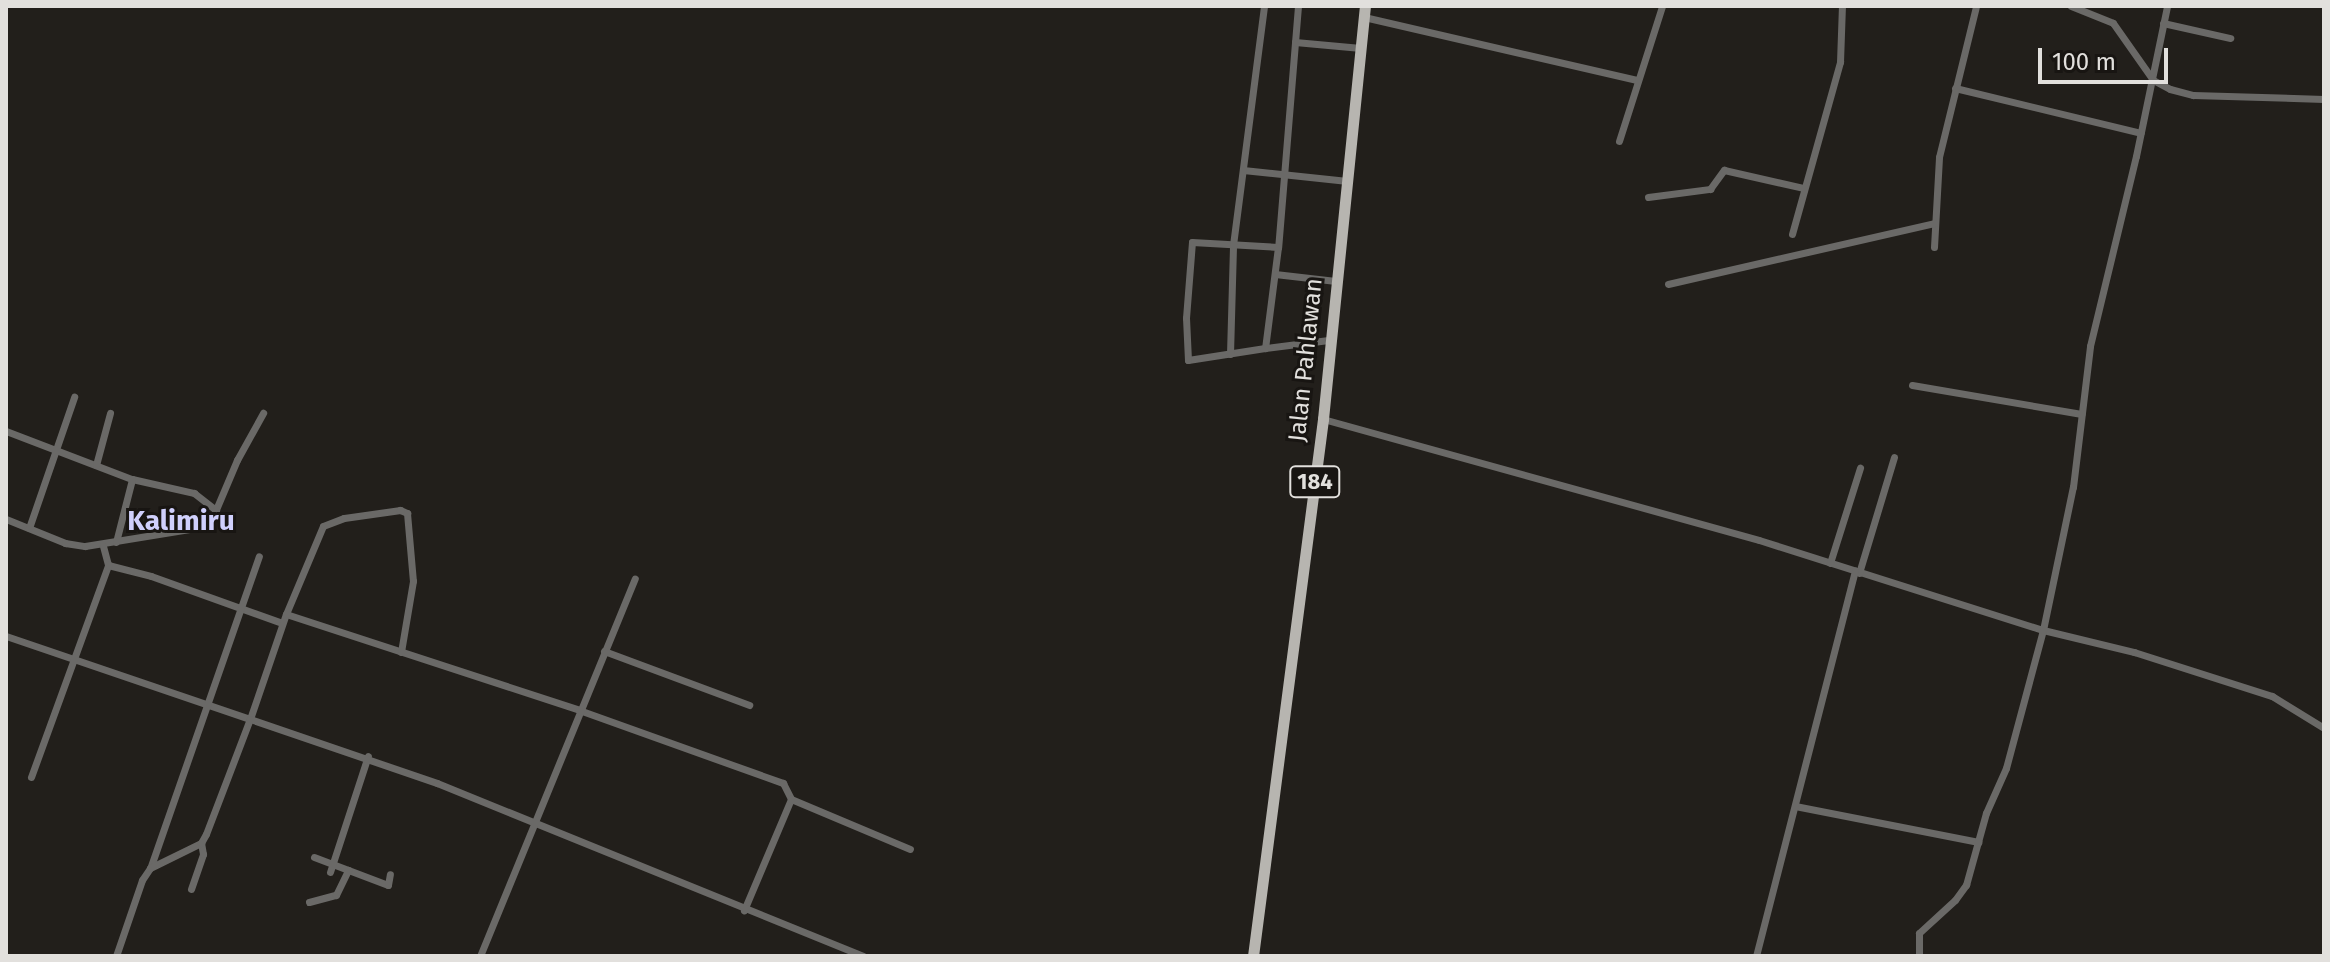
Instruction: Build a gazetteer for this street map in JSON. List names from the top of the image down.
{
  "streets": {
    "main road": ["Jalan Pahlawan", "184"]
  },
  "districts": ["Kalimiru"],
  "scale_bar": "100 m"
}
